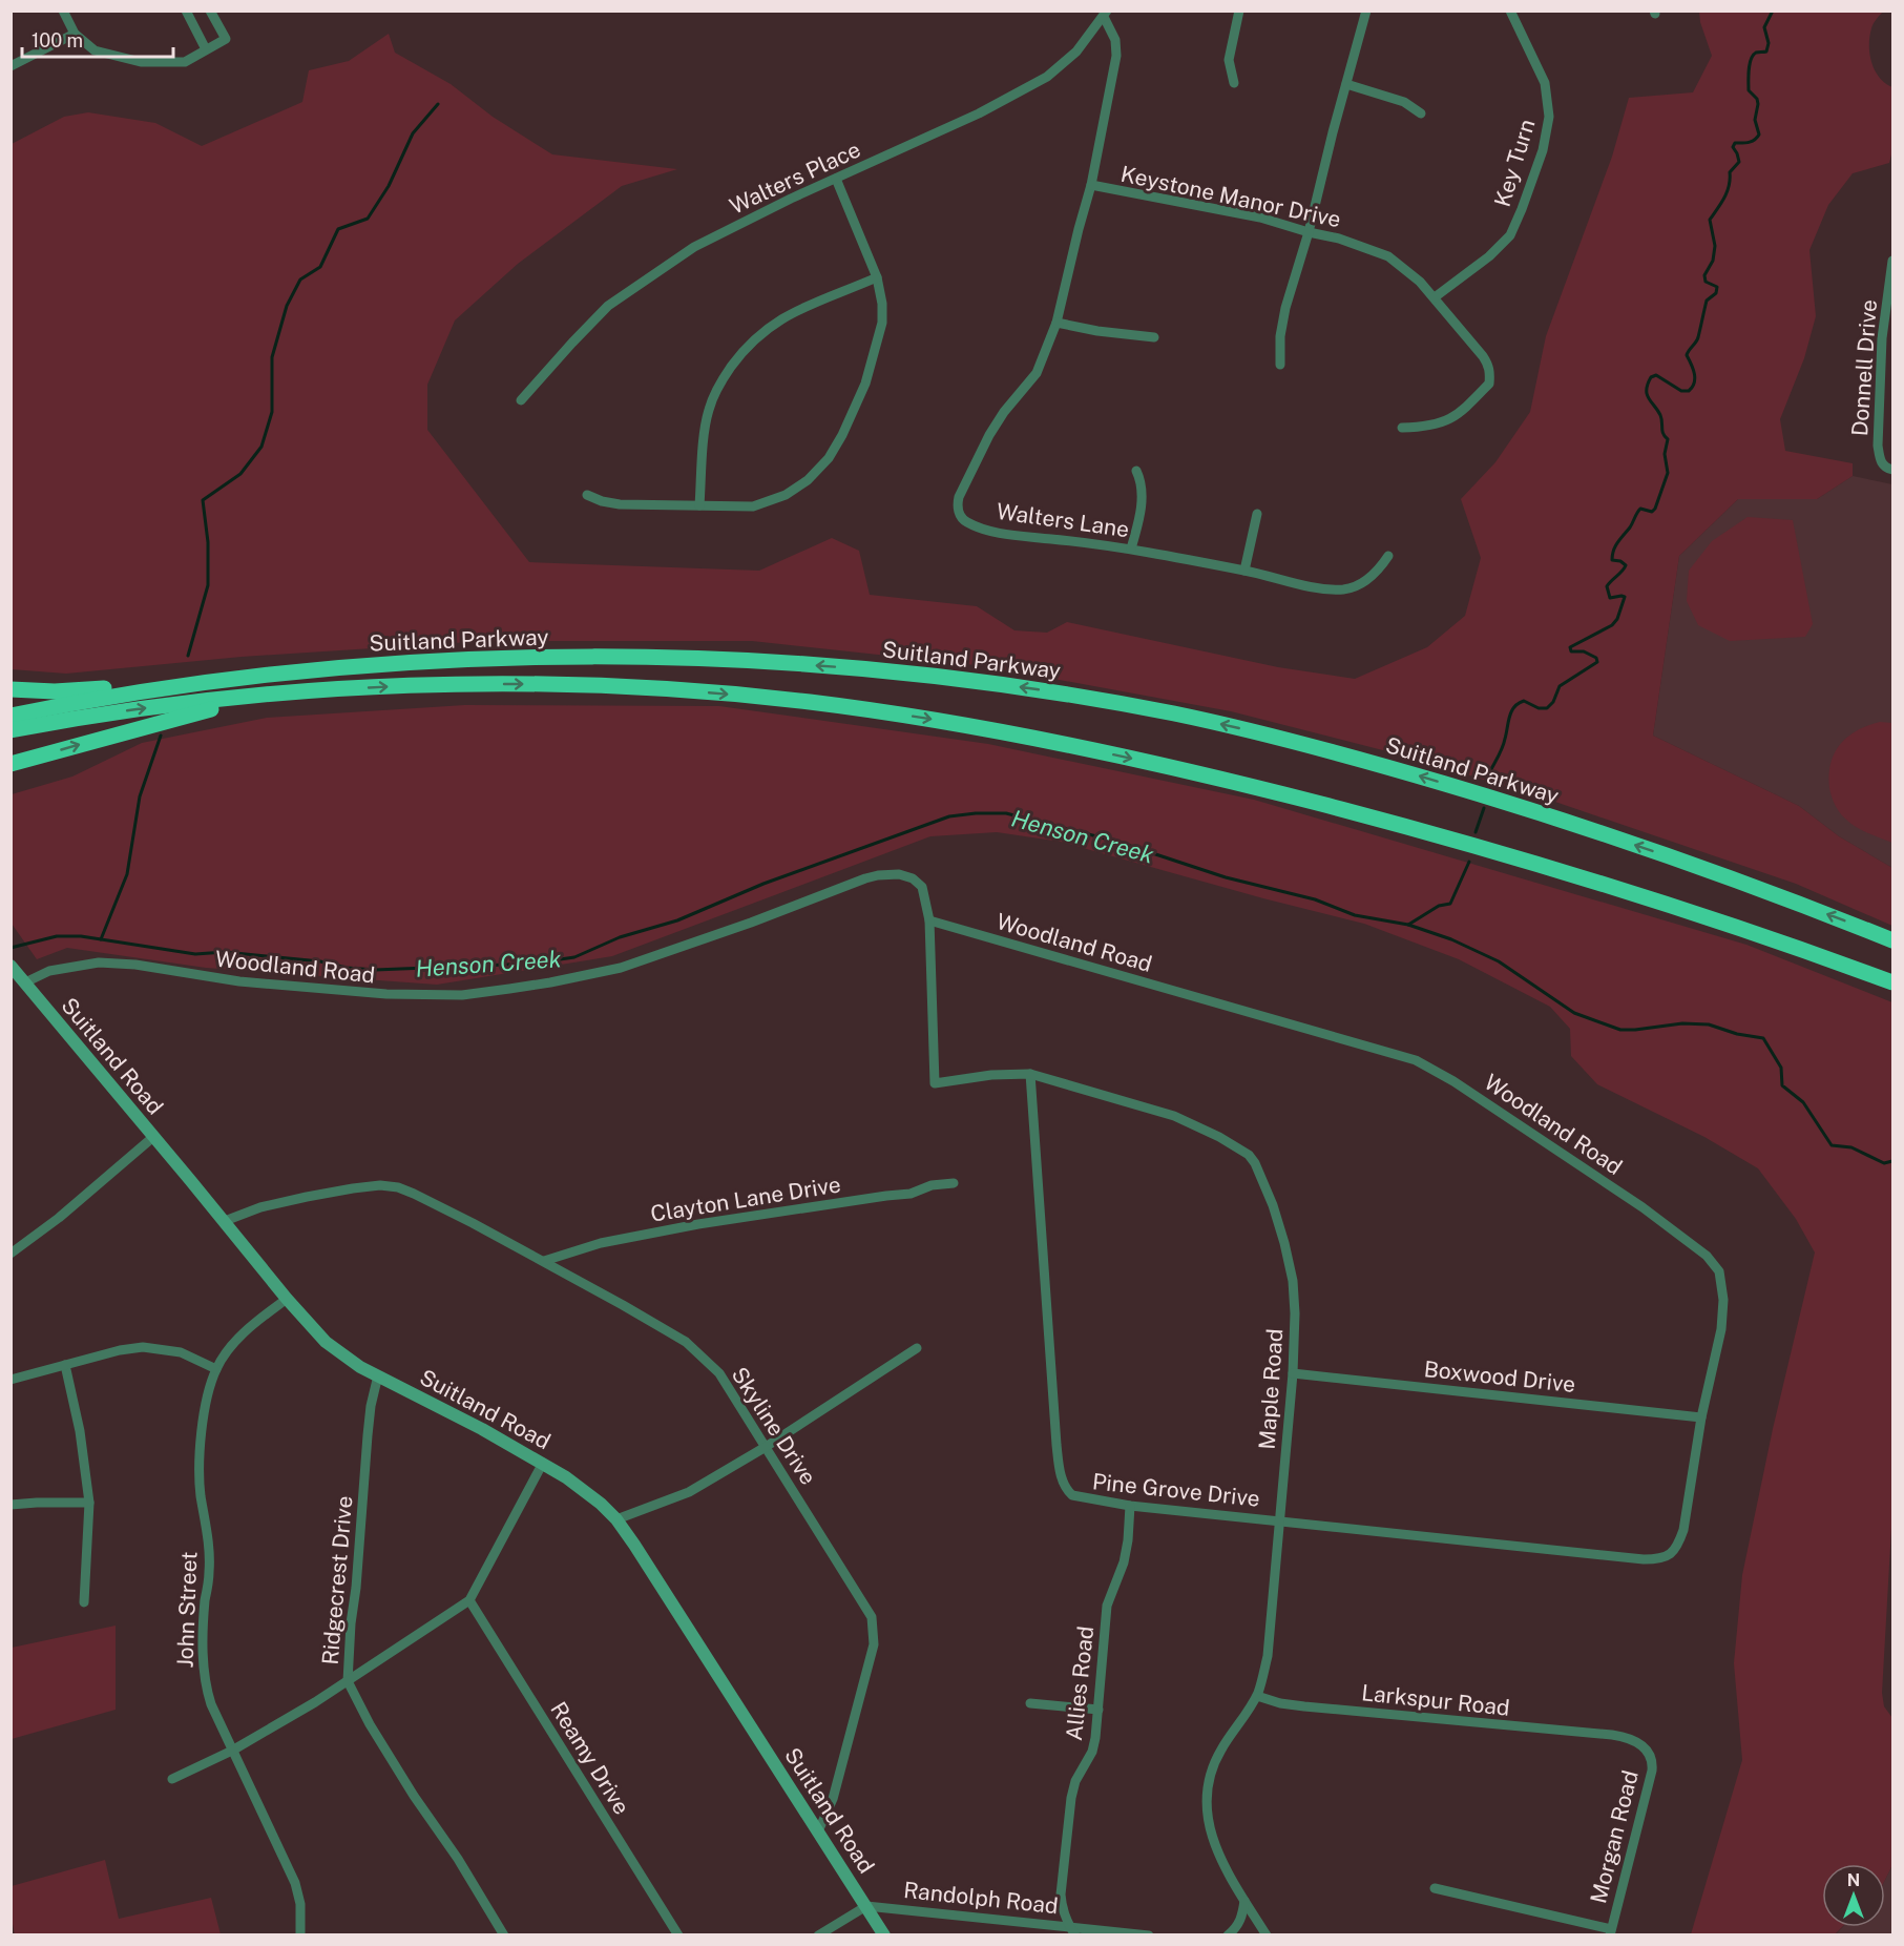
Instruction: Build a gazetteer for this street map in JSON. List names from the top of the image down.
{
  "streets": {
    "highway": ["Suitland Parkway"],
    "main road": ["Suitland Road"],
    "street": [
      "Key Turn",
      "Walters Place",
      "Keystone Manor Drive",
      "Donnell Drive",
      "Walters Lane",
      "Woodland Road",
      "Clayton Lane Drive",
      "Boxwood Drive",
      "Maple Road",
      "Skyline Drive",
      "Pine Grove Drive",
      "Ridgecrest Drive",
      "John Street",
      "Allies Road",
      "Larkspur Road",
      "Reamy Drive",
      "Morgan Road",
      "Randolph Road"
    ]
  },
  "crossings": [
    ["Key Turn", "Keystone Manor Drive"],
    ["Walters Place", "Walters Lane"],
    ["Keystone Manor Drive", "Walters Lane"],
    ["Woodland Road", "Suitland Road"],
    ["Woodland Road", "Boxwood Drive"],
    ["Woodland Road", "Maple Road"],
    ["Woodland Road", "Pine Grove Drive"],
    ["Suitland Road", "Skyline Drive"],
    ["Suitland Road", "Ridgecrest Drive"],
    ["Suitland Road", "John Street"],
    ["Suitland Road", "Randolph Road"],
    ["Clayton Lane Drive", "Skyline Drive"],
    ["Boxwood Drive", "Maple Road"],
    ["Maple Road", "Pine Grove Drive"],
    ["Maple Road", "Larkspur Road"],
    ["Pine Grove Drive", "Allies Road"],
    ["Allies Road", "Randolph Road"],
    ["Larkspur Road", "Morgan Road"]
  ],
  "water": ["Henson Creek"],
  "scale_bar": "100 m",
  "north": "top"
}
